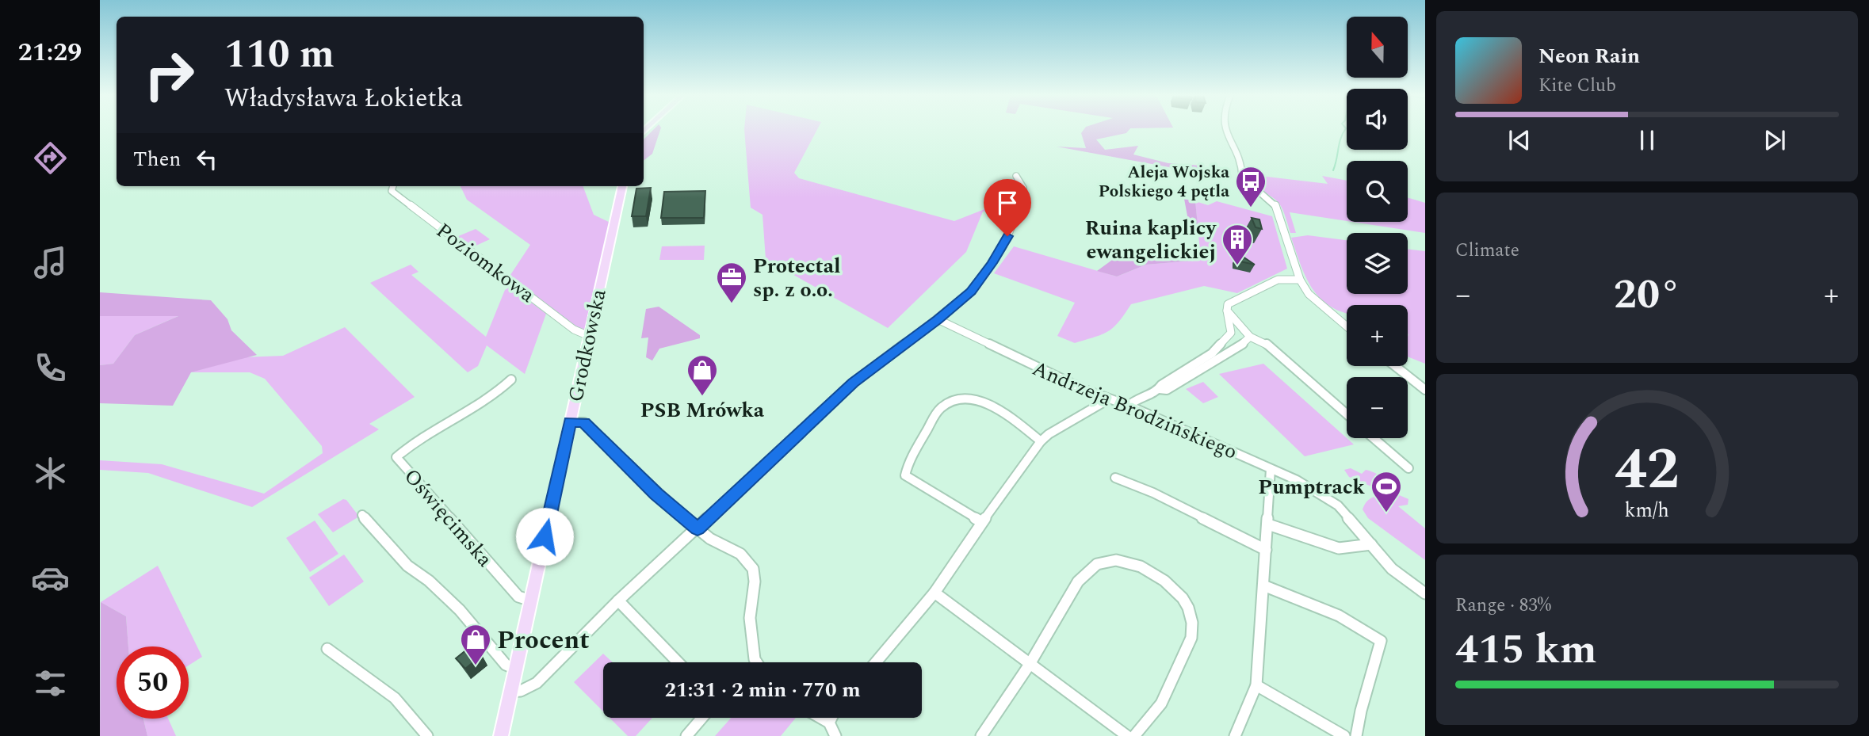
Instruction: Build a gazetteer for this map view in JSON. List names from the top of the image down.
{
  "streets": {
    "main road": ["Grodkowska"],
    "street": ["Poziomkowa", "Andrzeja Brodzińskiego", "Oświęcimska"]
  },
  "crossings": [
    ["Poziomkowa", "Grodkowska"],
    ["Grodkowska", "Oświęcimska"]
  ],
  "places": {
    "bus stop": ["Aleja Wojska Polskiego 4 pętla"],
    "building": ["Ruina kaplicy ewangelickiej"],
    "office": ["Protectal sp. z o.o."],
    "shop": ["PSB Mrówka", "Procent"],
    "sports": ["Pumptrack"]
  },
  "north": "top",
  "page": {
    "tabs": "21:29",
    "map_buttons": ["+", "−"],
    "turn": ["110 m", "Władysława Łokietka"],
    "song": ["Neon Rain", "Kite Club"],
    "then": "Then",
    "tile": [
      "Climate",
      ["Range · 83%", "415 km"]
    ],
    "heat": ["−", "20°", "+"],
    "limit": "50",
    "trip": "21:31 · 2 min · 770 m",
    "gauge": ["42", "km/h"]
  }
}
